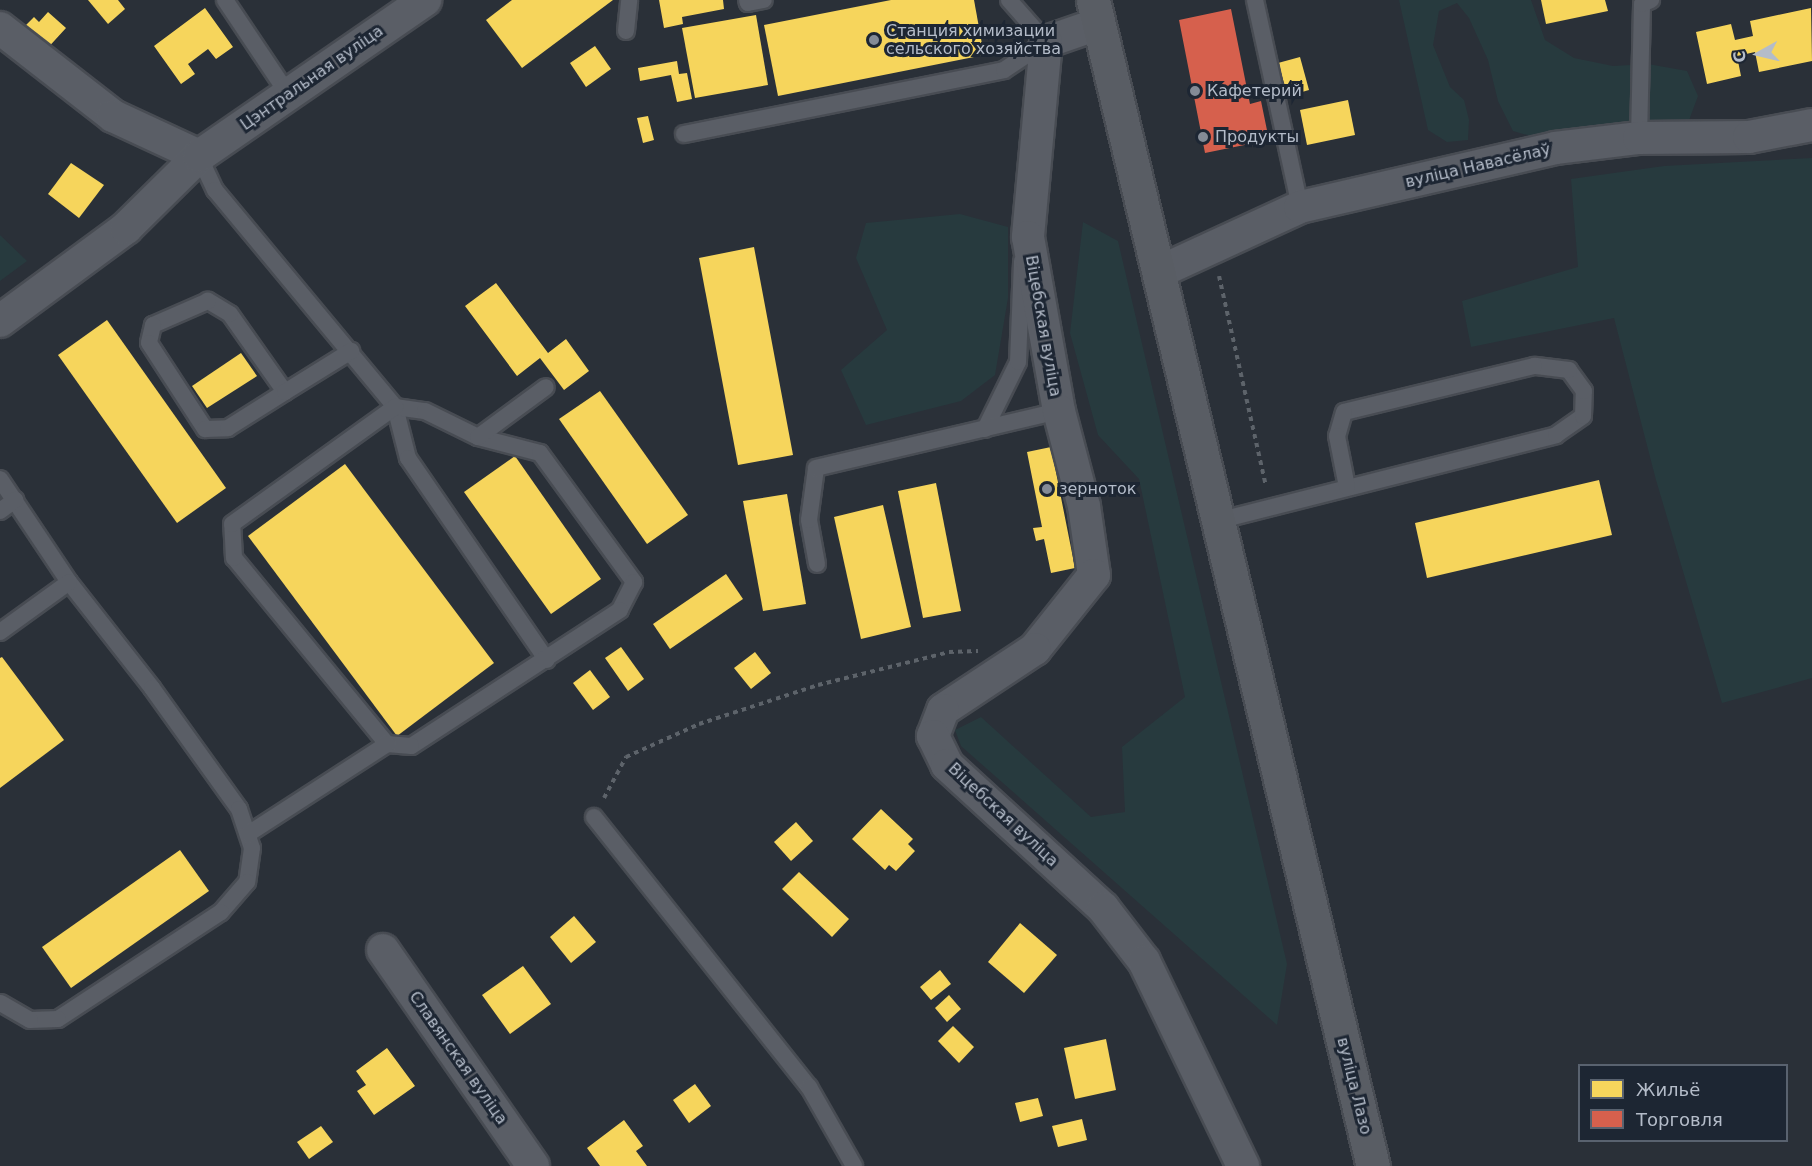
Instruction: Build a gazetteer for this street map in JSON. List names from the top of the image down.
{
  "streets": {
    "main road": ["вуліца Лазо"],
    "street": [
      "Цэнтральная вуліца",
      "вуліца Навасёлаў",
      "Віцебская вуліца",
      "Славянская вуліца"
    ]
  },
  "crossings": [
    ["вуліца Навасёлаў", "вуліца Лазо"]
  ],
  "places": [
    "Станция химизации сельского хозяйства",
    "Кафетерий",
    "Продукты",
    "зерноток"
  ],
  "legend": ["Жильё", "Торговля"],
  "north": "left"
}
